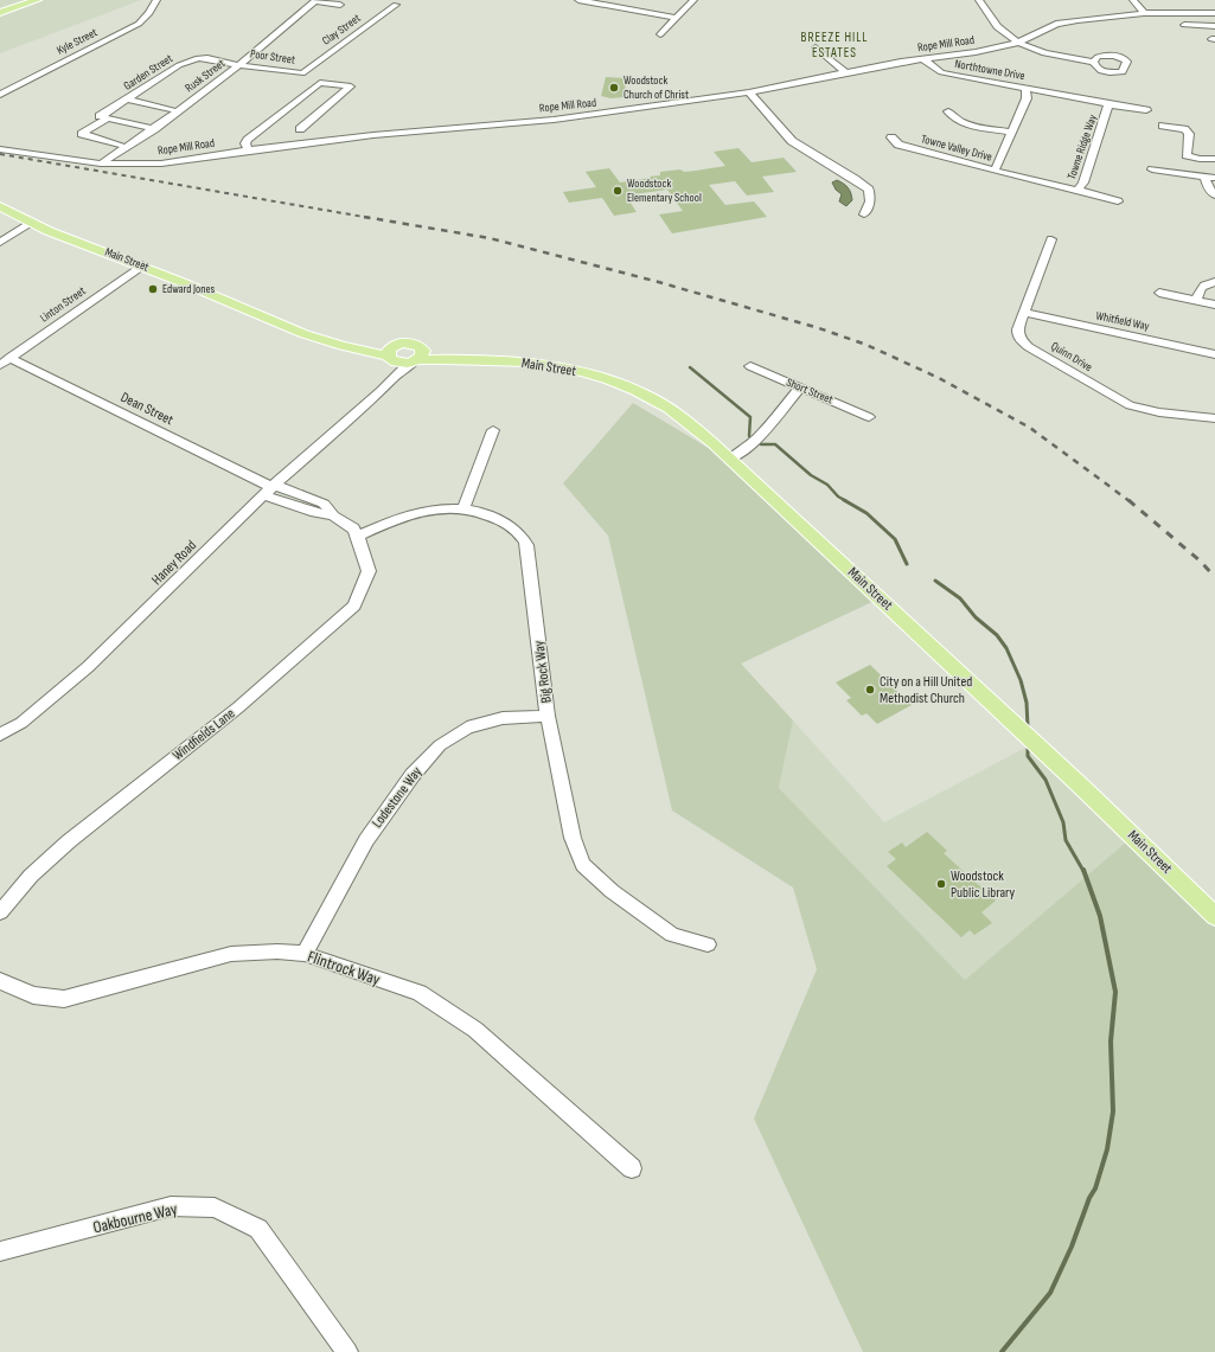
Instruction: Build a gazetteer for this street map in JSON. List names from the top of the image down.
{
  "streets": {
    "main road": ["Main Street"],
    "street": [
      "Clay Street",
      "Kyle Street",
      "Rope Mill Road",
      "Poor Street",
      "Northtowne Drive",
      "Garden Street",
      "Rusk Street",
      "Towne Ridge Way",
      "Towne Valley Drive",
      "Linton Street",
      "Whitfield Way",
      "Quinn Drive",
      "Short Street",
      "Dean Street",
      "Haney Road",
      "Big Rock Way",
      "Windfields Lane",
      "Lodestone Way",
      "Flintrock Way",
      "Oakbourne Way"
    ]
  },
  "crossings": [
    ["Clay Street", "Poor Street"],
    ["Rope Mill Road", "Northtowne Drive"],
    ["Rope Mill Road", "Rusk Street"],
    ["Poor Street", "Garden Street"],
    ["Poor Street", "Rusk Street"],
    ["Northtowne Drive", "Towne Ridge Way"],
    ["Garden Street", "Rusk Street"],
    ["Towne Ridge Way", "Towne Valley Drive"],
    ["Main Street", "Linton Street"],
    ["Main Street", "Haney Road"],
    ["Linton Street", "Dean Street"],
    ["Whitfield Way", "Quinn Drive"],
    ["Dean Street", "Haney Road"],
    ["Big Rock Way", "Windfields Lane"],
    ["Big Rock Way", "Lodestone Way"],
    ["Lodestone Way", "Flintrock Way"]
  ],
  "districts": ["BREEZE HILL ESTATES"],
  "places": [
    "Woodstock Church of Christ",
    "Woodstock Elementary School",
    "Edward Jones",
    "City on a Hill United Methodist Church",
    "Woodstock Public Library"
  ]
}
